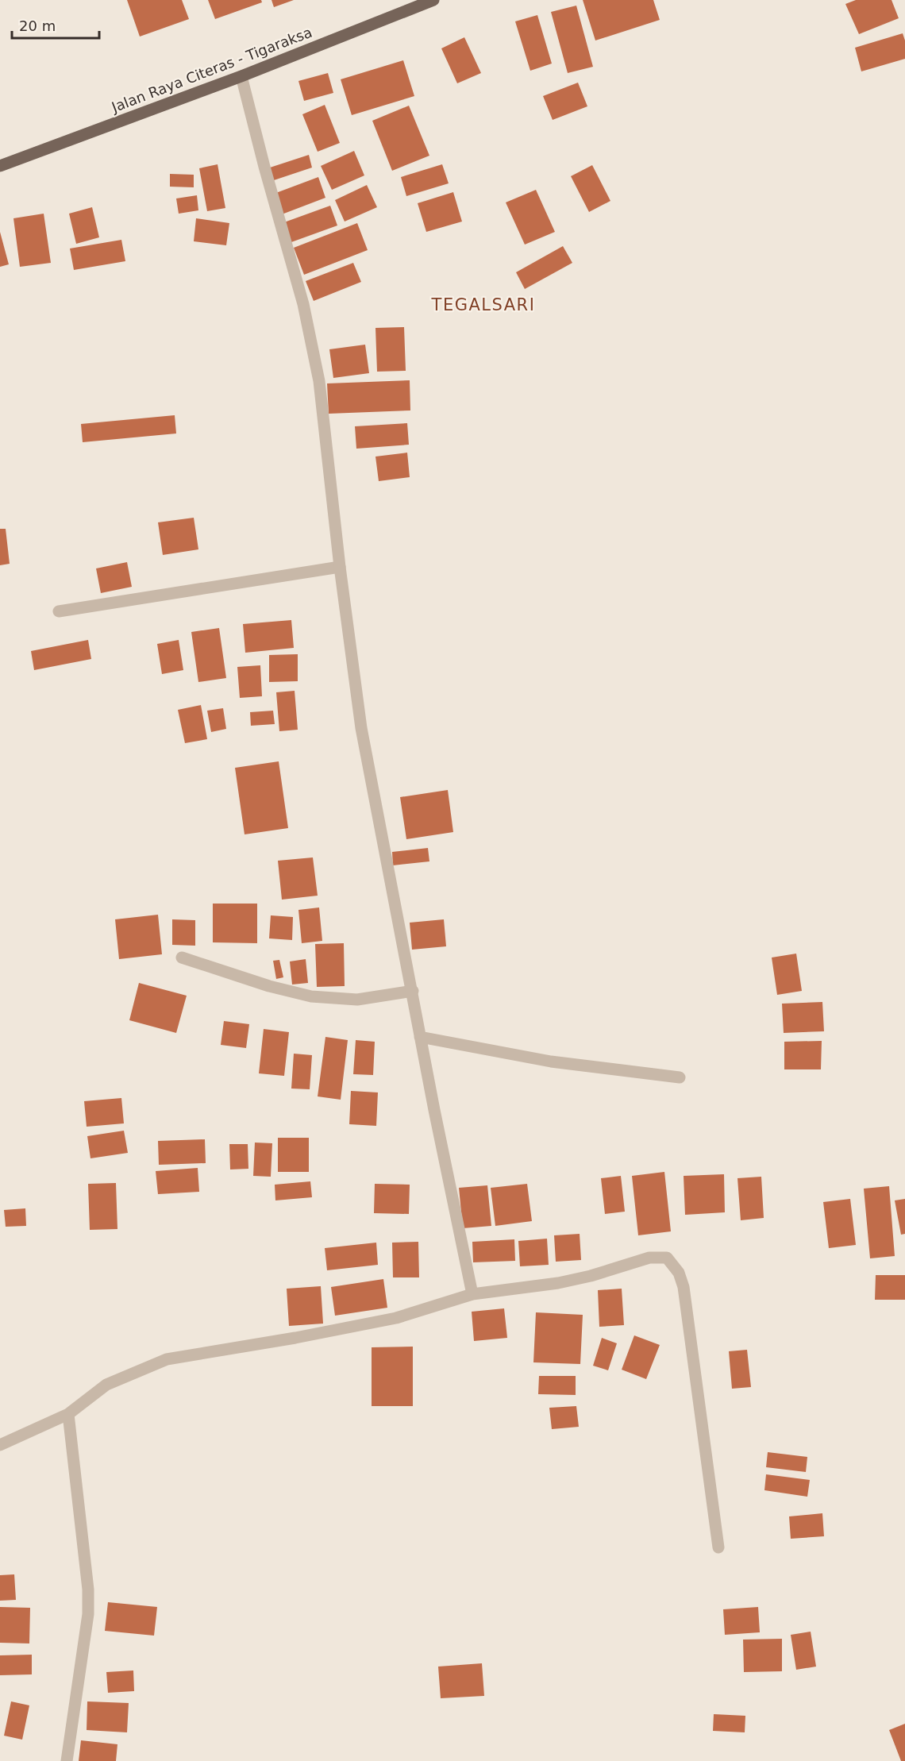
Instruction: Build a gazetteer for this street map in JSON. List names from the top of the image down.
{
  "streets": {
    "main road": ["Jalan Raya Citeras - Tigaraksa"]
  },
  "districts": ["TEGALSARI"],
  "scale_bar": "20 m"
}
